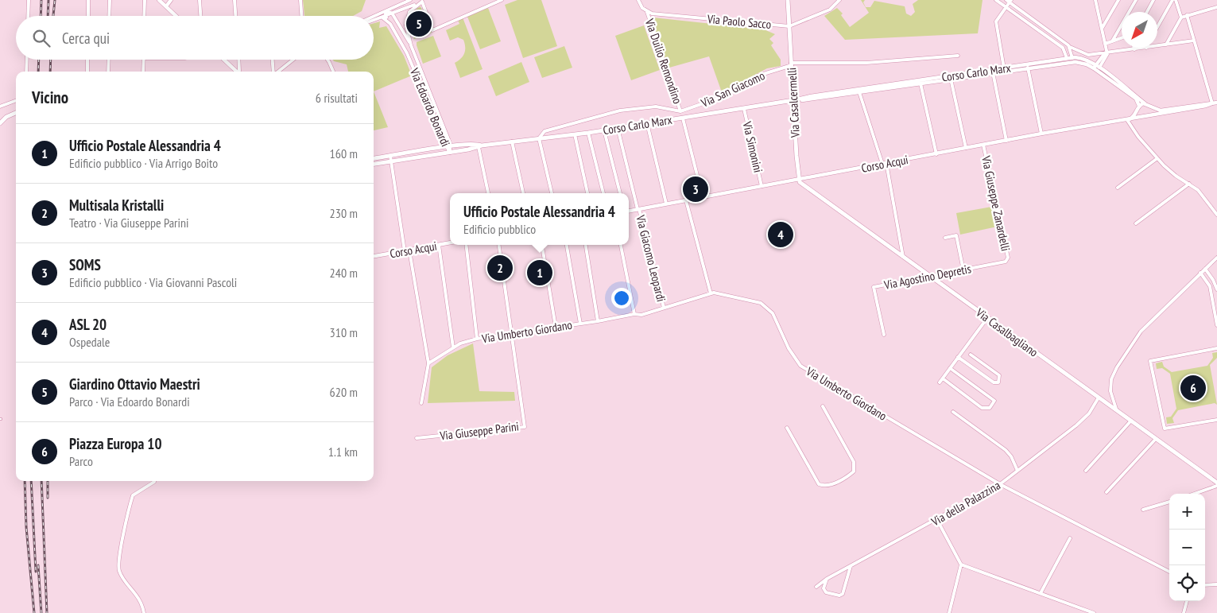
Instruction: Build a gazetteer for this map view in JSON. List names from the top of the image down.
{
  "streets": {
    "main road": ["Corso Carlo Marx", "Via Casalcermelli", "Via Casalbagliano"],
    "street": [
      "Via Paolo Sacco",
      "Via Duilio Remondino",
      "Via San Giacomo",
      "Via Edoardo Bonardi",
      "Via Simonini",
      "Corso Acqui",
      "Via Giuseppe Zanardelli",
      "Via Giacomo Leopardi",
      "Via Agostino Depretis",
      "Via Umberto Giordano",
      "Via Giuseppe Parini",
      "Via della Palazzina"
    ]
  },
  "crossings": [
    ["Via Paolo Sacco", "Via Duilio Remondino"],
    ["Via Paolo Sacco", "Via Casalcermelli"],
    ["Via Duilio Remondino", "Via San Giacomo"],
    ["Corso Carlo Marx", "Via Casalcermelli"],
    ["Corso Carlo Marx", "Via Edoardo Bonardi"],
    ["Corso Carlo Marx", "Via Simonini"],
    ["Corso Carlo Marx", "Corso Acqui"],
    ["Corso Carlo Marx", "Via Giacomo Leopardi"],
    ["Via San Giacomo", "Via Casalcermelli"],
    ["Via Casalcermelli", "Corso Acqui"],
    ["Via Casalcermelli", "Via Casalbagliano"],
    ["Via Simonini", "Corso Acqui"],
    ["Corso Acqui", "Via Giuseppe Zanardelli"],
    ["Corso Acqui", "Via Giacomo Leopardi"],
    ["Corso Acqui", "Via Casalbagliano"],
    ["Via Giuseppe Zanardelli", "Via Agostino Depretis"],
    ["Via Giacomo Leopardi", "Via Umberto Giordano"],
    ["Via Agostino Depretis", "Via Casalbagliano"],
    ["Via Umberto Giordano", "Via Giuseppe Parini"],
    ["Via Umberto Giordano", "Via della Palazzina"],
    ["Via Casalbagliano", "Via della Palazzina"]
  ],
  "north": "bottom left",
  "page": {
    "pins": [
      "5",
      "3",
      "4",
      "2",
      "1",
      "6"
    ],
    "search": "Cerca qui",
    "heading": ["Vicino", "6 risultati"],
    "list": [
      {
        "mark": "1",
        "name": "Ufficio Postale Alessandria 4",
        "note": "Edificio pubblico · Via Arrigo Boito",
        "value": "160 m"
      },
      {
        "mark": "2",
        "name": "Multisala Kristalli",
        "note": "Teatro · Via Giuseppe Parini",
        "value": "230 m"
      },
      {
        "mark": "3",
        "name": "SOMS",
        "note": "Edificio pubblico · Via Giovanni Pascoli",
        "value": "240 m"
      },
      {
        "mark": "4",
        "name": "ASL 20",
        "note": "Ospedale",
        "value": "310 m"
      },
      {
        "mark": "5",
        "name": "Giardino Ottavio Maestri",
        "note": "Parco · Via Edoardo Bonardi",
        "value": "620 m"
      },
      {
        "mark": "6",
        "name": "Piazza Europa 10",
        "note": "Parco",
        "value": "1.1 km"
      }
    ],
    "popup": ["Ufficio Postale Alessandria 4", "Edificio pubblico"],
    "map_buttons": ["+", "−"]
  }
}
